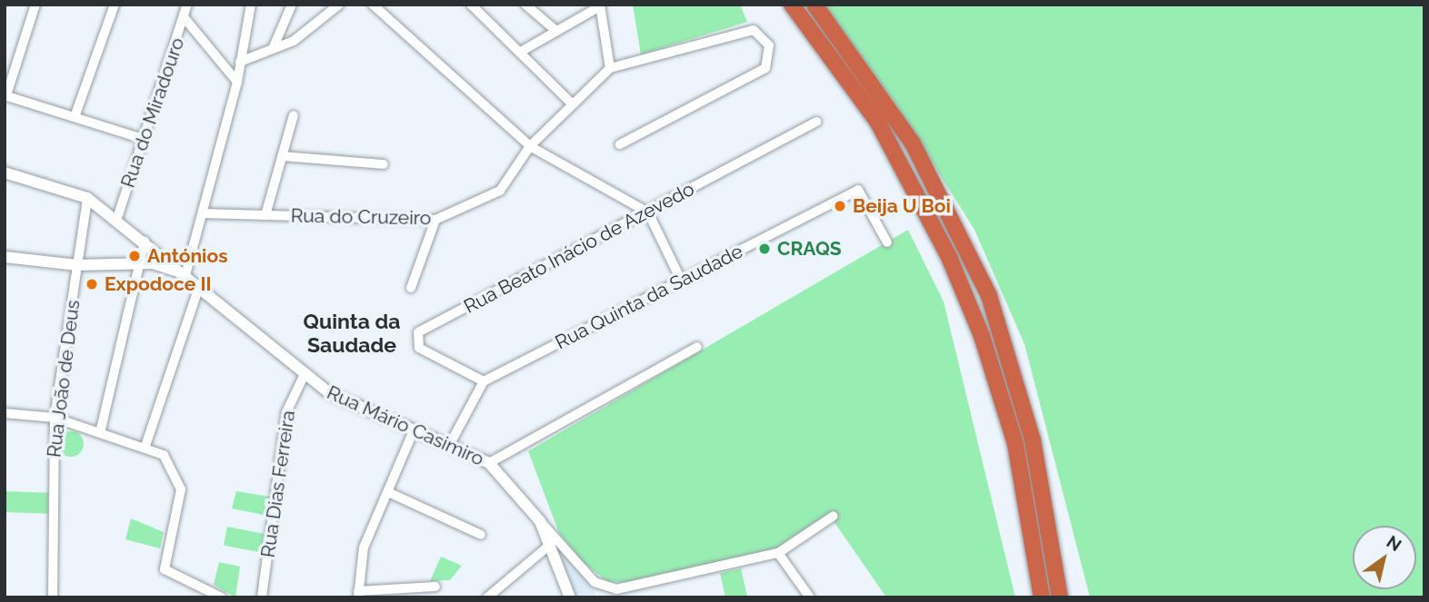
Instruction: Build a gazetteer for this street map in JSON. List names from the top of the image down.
{
  "streets": {
    "street": [
      "Rua do Miradouro",
      "Rua do Cruzeiro",
      "Rua Beato Inácio de Azevedo",
      "Rua Quinta da Saudade",
      "Rua João de Deus",
      "Rua Mário Casimiro",
      "Rua Dias Ferreira"
    ]
  },
  "crossings": [
    ["Rua do Miradouro", "Rua Mário Casimiro"],
    ["Rua Beato Inácio de Azevedo", "Rua Quinta da Saudade"],
    ["Rua João de Deus", "Rua Mário Casimiro"],
    ["Rua Mário Casimiro", "Rua Dias Ferreira"]
  ],
  "districts": ["Quinta da Saudade"],
  "places": [
    "Beija U Boi",
    "CRAQS",
    "Antónios",
    "Expodoce II"
  ],
  "north": "top right"
}
